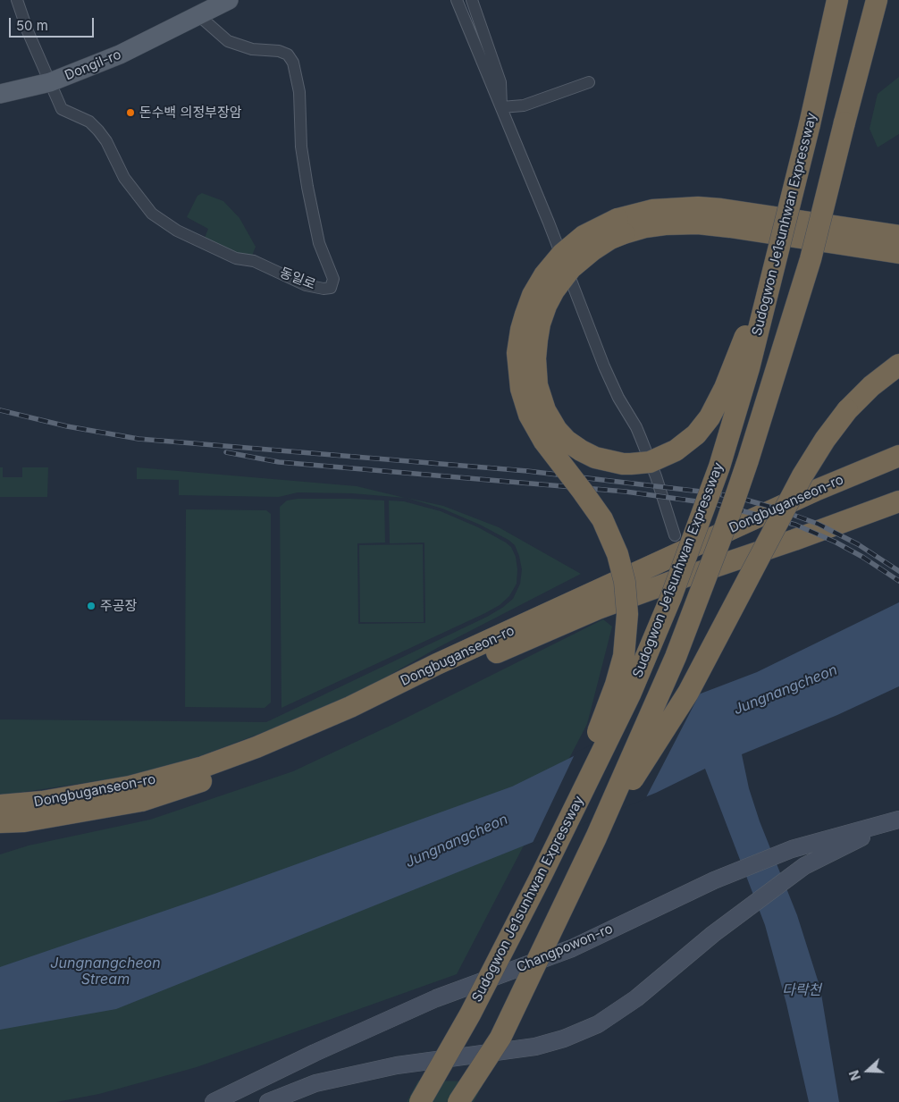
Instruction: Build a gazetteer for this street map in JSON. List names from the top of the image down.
{
  "streets": {
    "highway": ["Sudogwon Je1sunhwan Expressway", "Dongbuganseon-ro"],
    "main road": ["Dongil-ro"],
    "street": ["동일로", "Changpowon-ro"]
  },
  "crossings": [
    ["Dongil-ro", "동일로"]
  ],
  "water": ["Jungnangcheon", "Jungnangcheon Stream", "다락천"],
  "places": ["돈수백 의정부장암", "주공장"],
  "scale_bar": "50 m",
  "north": "left"
}
